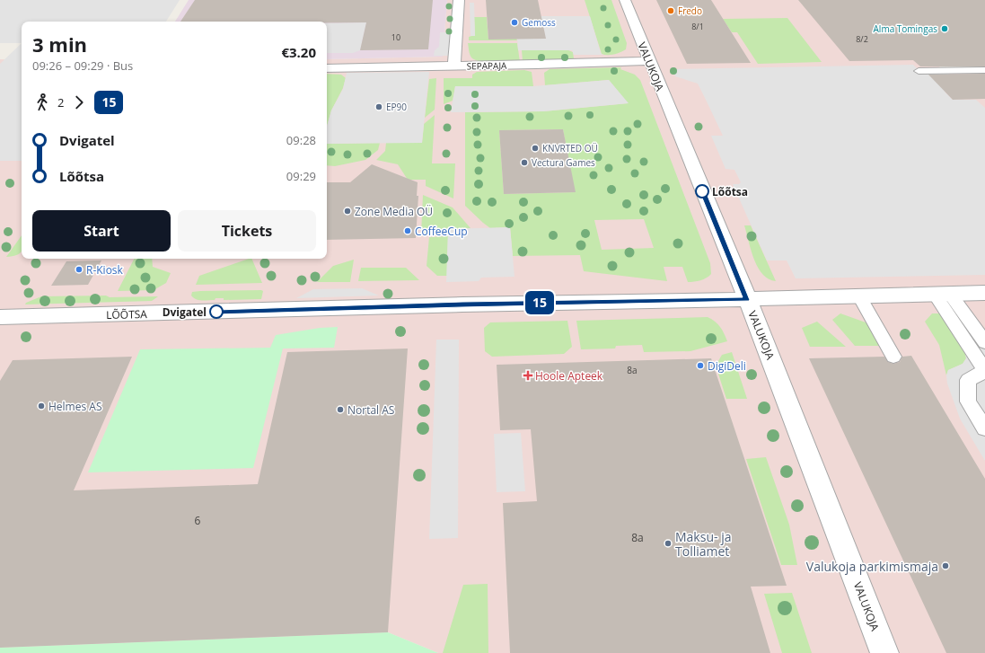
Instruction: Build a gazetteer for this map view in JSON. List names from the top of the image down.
{
  "streets": {
    "street": ["SEPAPAJA", "VALUKOJA", "LÕÕTSA"]
  },
  "crossings": [
    ["SEPAPAJA", "VALUKOJA"],
    ["VALUKOJA", "LÕÕTSA"]
  ],
  "places": {
    "other": [
      "Fredo",
      "Gemoss",
      "Alma Tomingas",
      "EP90",
      "KNVRTED OÜ",
      "Vectura Games",
      "Lõõtsa",
      "Zone Media OÜ",
      "CoffeeCup",
      "R-Kiosk",
      "Dvigatel",
      "DigiDeli",
      "Helmes AS",
      "Nortal AS",
      "Maksu- ja Tolliamet",
      "Valukoja parkimismaja"
    ],
    "health": ["Hoole Apteek"]
  },
  "lines": ["bus line 15"],
  "house_numbers": [
    "8/1",
    "10",
    "8/2",
    "8a",
    "6",
    "8a"
  ],
  "page": {
    "on_map": "15",
    "heading": ["3 min", "09:26 – 09:29 · Bus", "€3.20"],
    "legs": ["2", "15"],
    "list": [
      {
        "name": "Dvigatel",
        "value": "09:28"
      },
      {
        "name": "Lõõtsa",
        "value": "09:29"
      }
    ],
    "buttons": ["Start", "Tickets"]
  }
}
